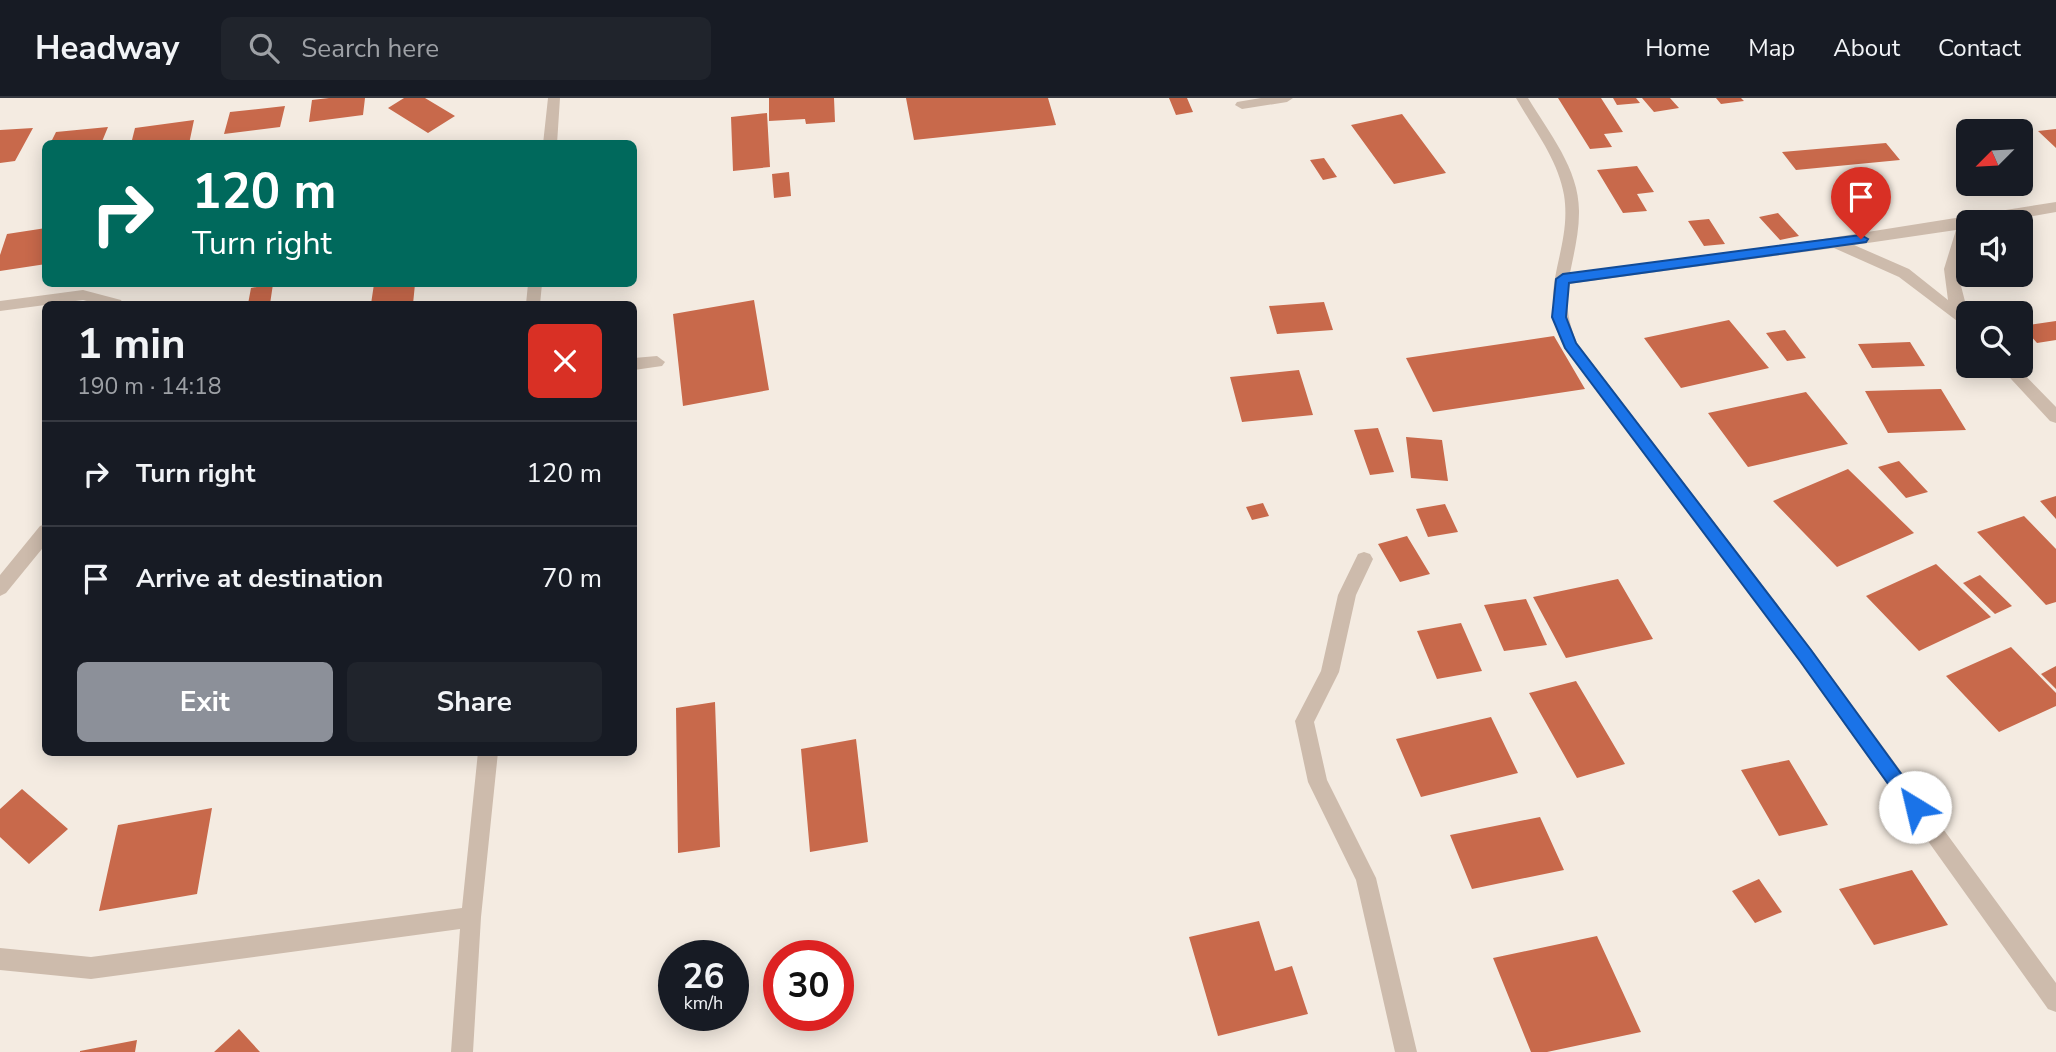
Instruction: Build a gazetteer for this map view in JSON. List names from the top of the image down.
{
  "north": "bottom left",
  "page": {
    "header": "Headway",
    "search": "Search here",
    "nav": [
      "Home",
      "Map",
      "About",
      "Contact"
    ],
    "turn": ["120 m", "Turn right"],
    "heading": ["1 min", "190 m · 14:18"],
    "list": [
      {
        "name": "Turn right",
        "value": "120 m"
      },
      {
        "name": "Arrive at destination",
        "value": "70 m"
      }
    ],
    "buttons": ["Exit", "Share"],
    "speed": "26 km/h",
    "limit": "30"
  }
}
